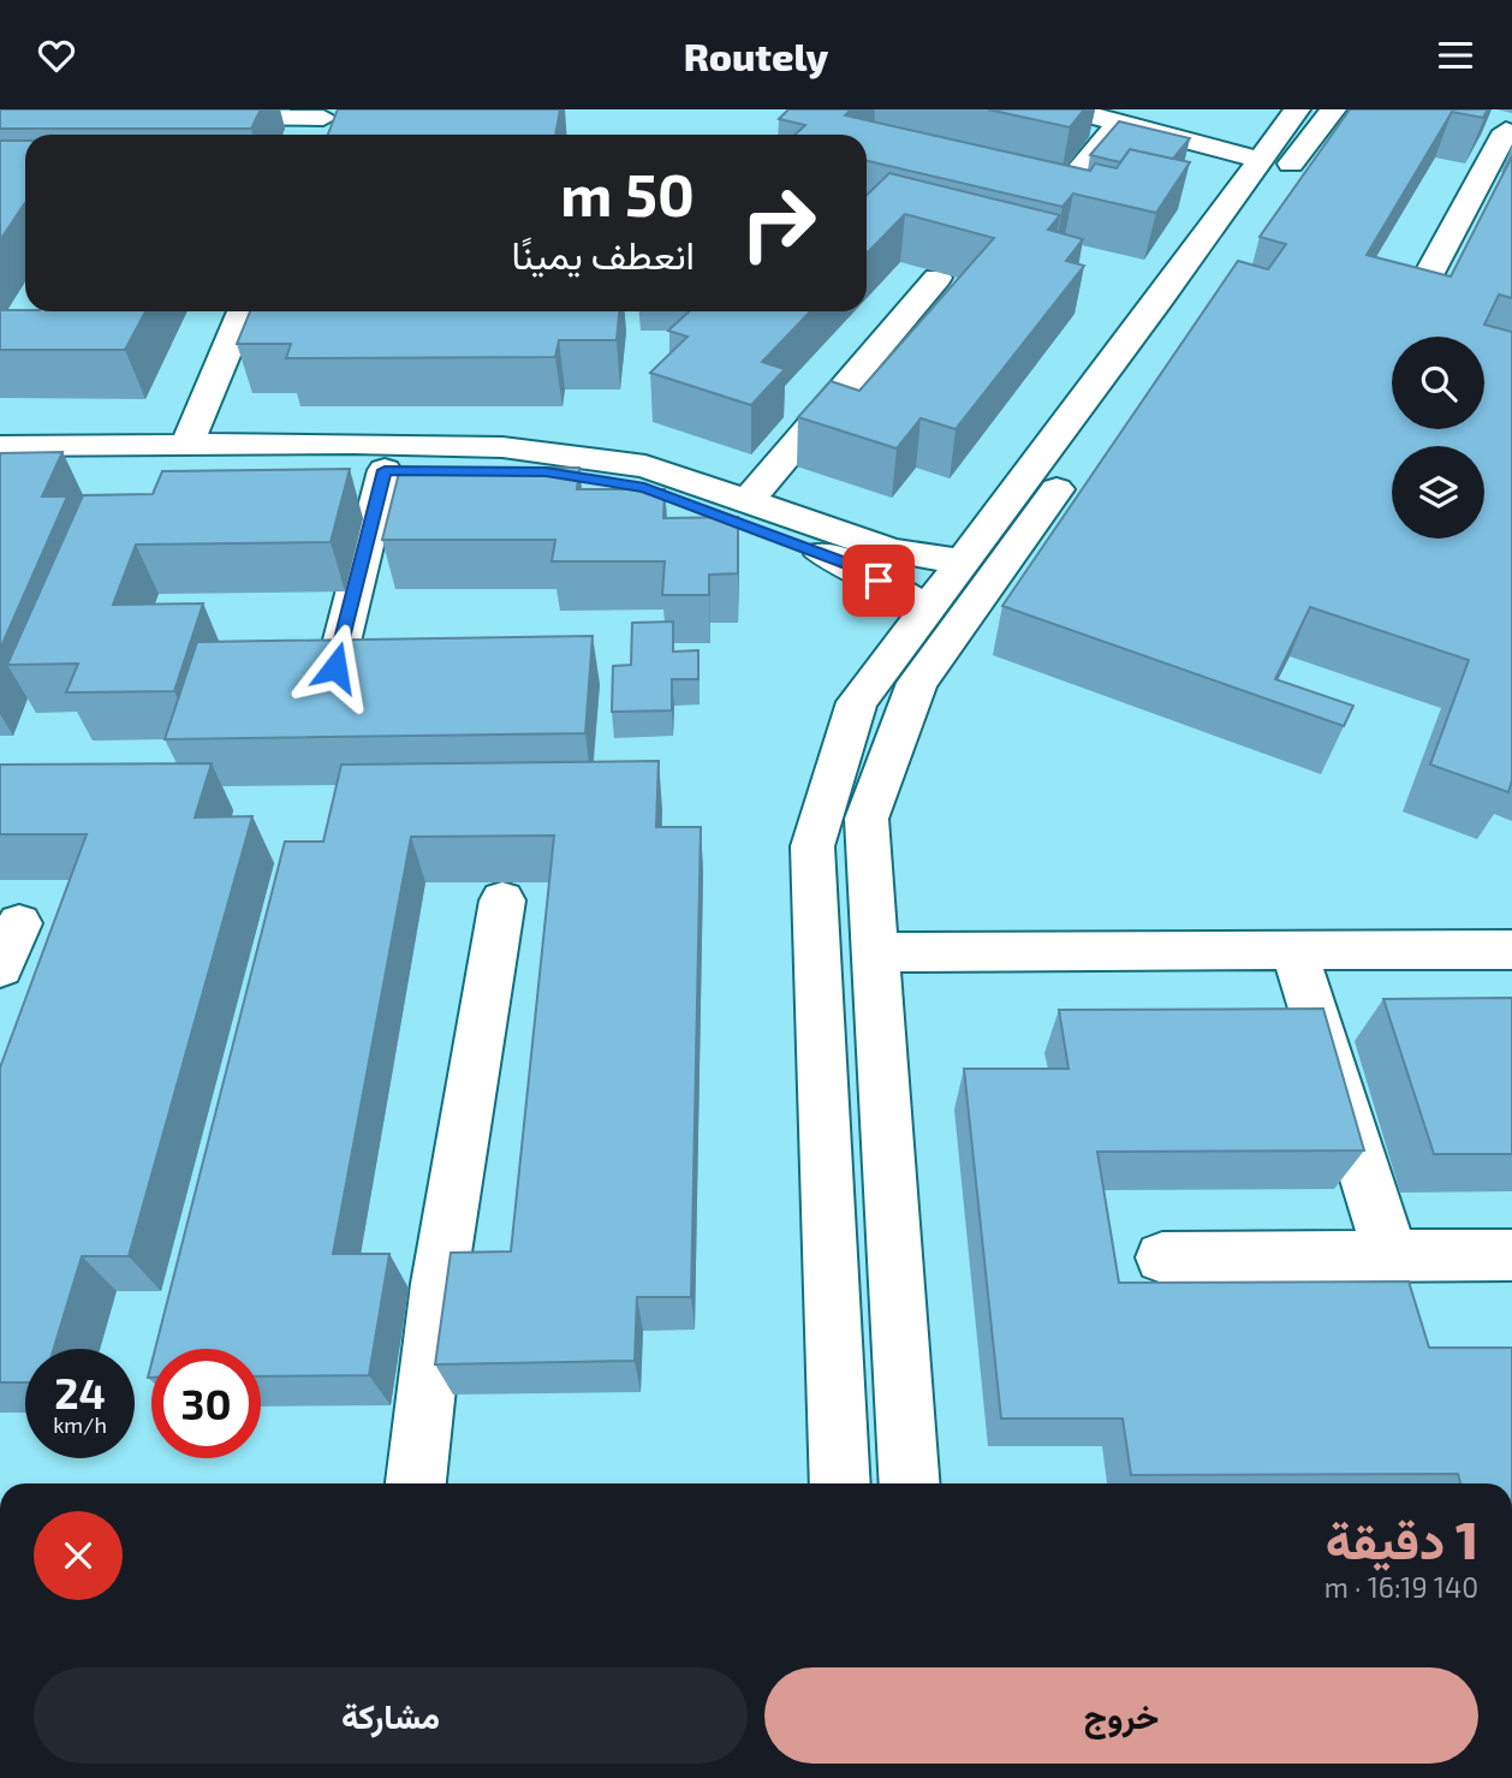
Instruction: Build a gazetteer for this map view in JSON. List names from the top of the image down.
{
  "page": {
    "header": "Routely",
    "turn": ["50 m", "انعطف يمينًا"],
    "speed": "24 km/h",
    "limit": "30",
    "heading": ["1 دقيقة", "140 m · 16:19"],
    "buttons": ["خروج", "مشاركة"]
  }
}
